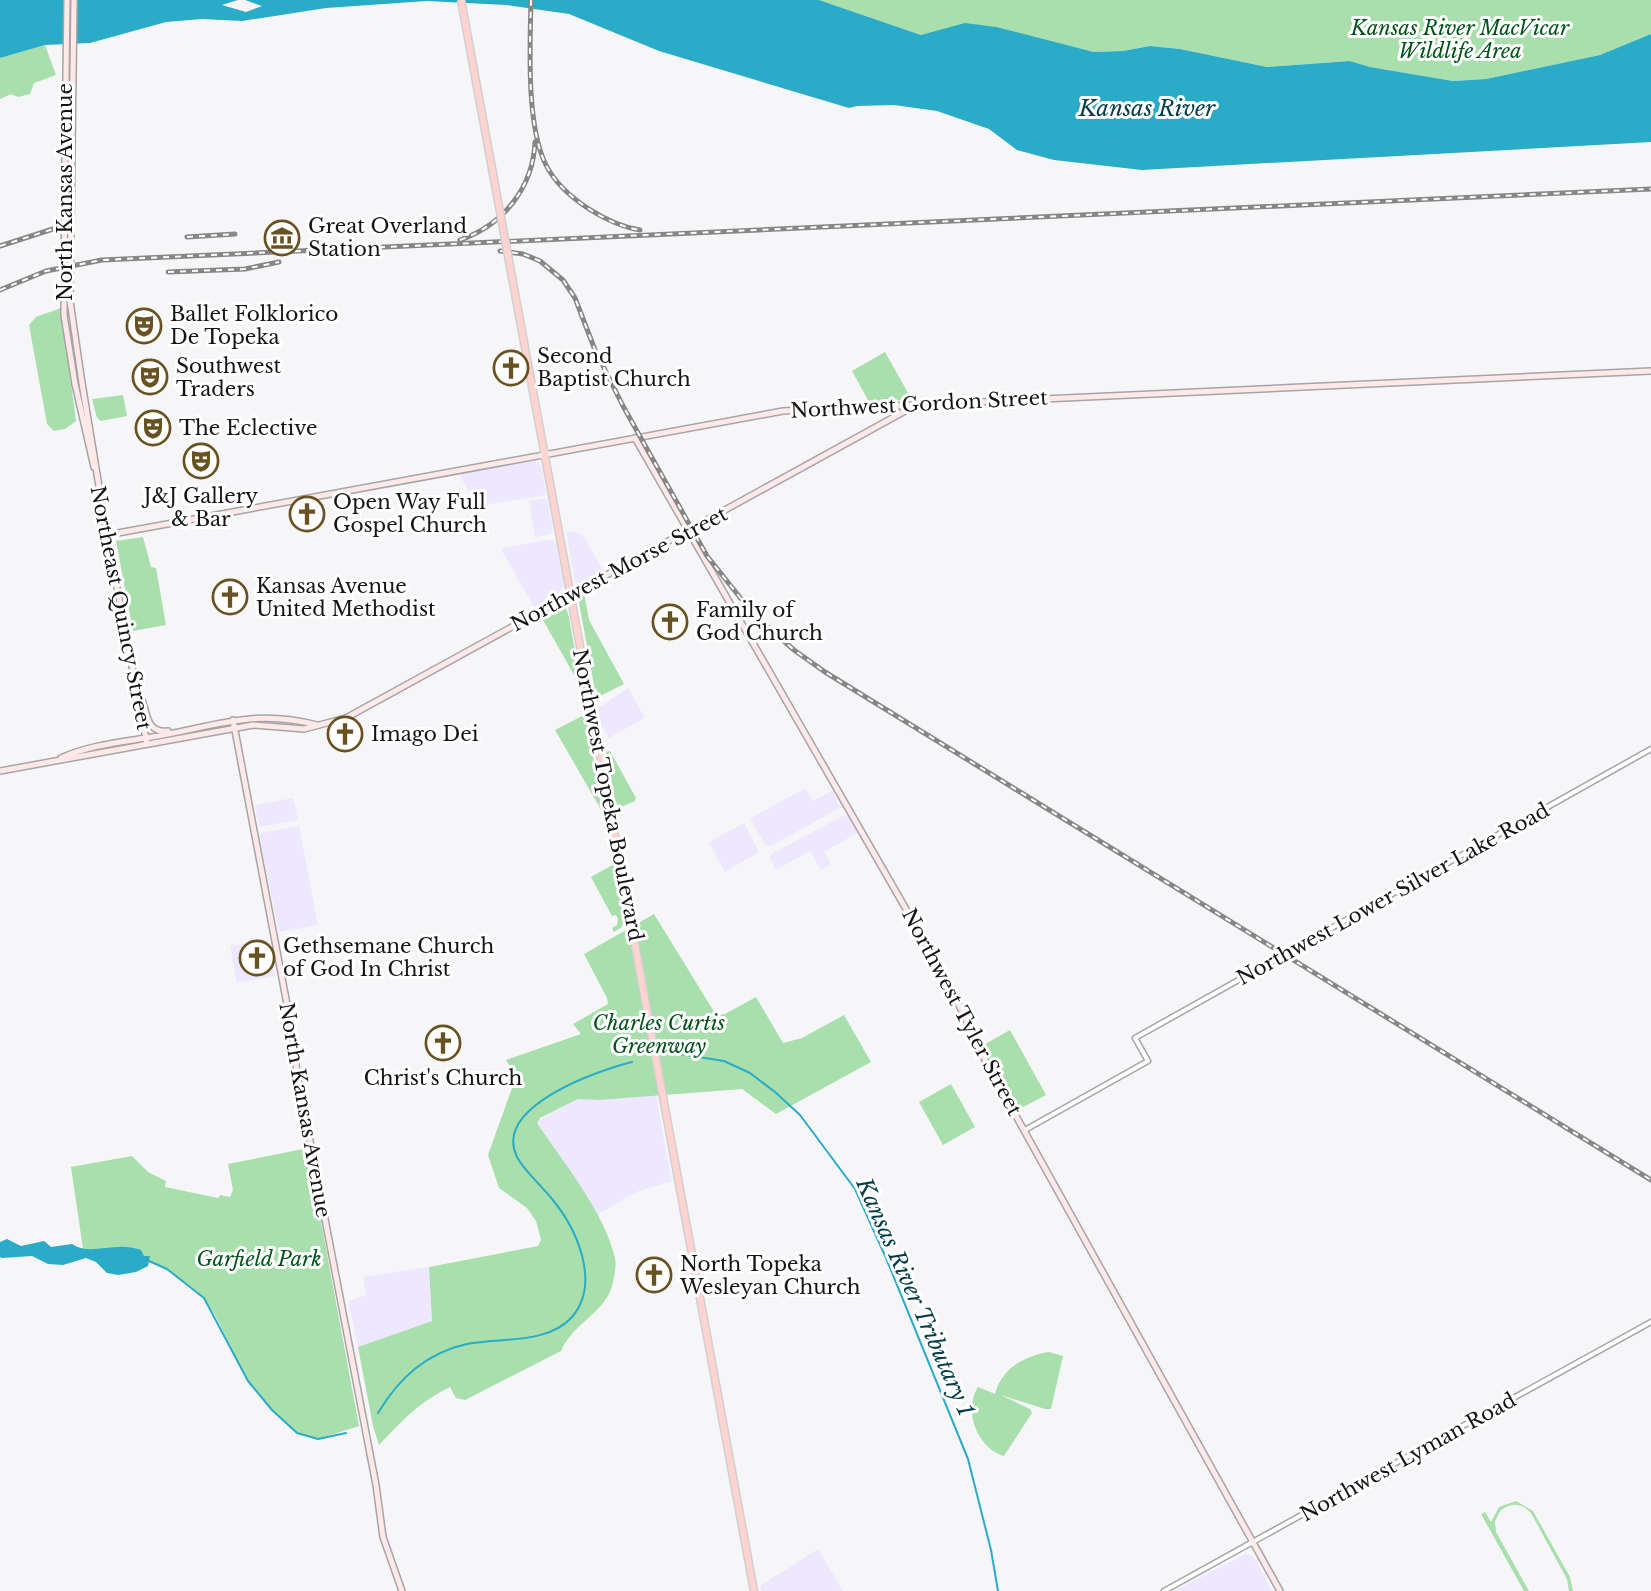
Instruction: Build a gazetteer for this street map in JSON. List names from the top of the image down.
{
  "streets": {
    "main road": [
      "North Kansas Avenue",
      "Northwest Gordon Street",
      "Northwest Morse Street",
      "Northeast Quincy Street",
      "Northwest Topeka Boulevard",
      "Northwest Tyler Street"
    ],
    "street": ["Northwest Lower Silver Lake Road", "Northwest Lyman Road"]
  },
  "crossings": [
    ["North Kansas Avenue", "Northwest Morse Street"],
    ["North Kansas Avenue", "Northeast Quincy Street"],
    ["Northwest Gordon Street", "Northwest Morse Street"],
    ["Northwest Gordon Street", "Northeast Quincy Street"],
    ["Northwest Gordon Street", "Northwest Topeka Boulevard"],
    ["Northwest Gordon Street", "Northwest Tyler Street"],
    ["Northwest Morse Street", "Northeast Quincy Street"],
    ["Northwest Morse Street", "Northwest Topeka Boulevard"],
    ["Northwest Morse Street", "Northwest Tyler Street"],
    ["Northwest Lower Silver Lake Road", "Northwest Tyler Street"],
    ["Northwest Tyler Street", "Northwest Lyman Road"]
  ],
  "water": ["Kansas River", "Kansas River Tributary 1"],
  "parks": ["Kansas River MacVicar Wildlife Area", "Charles Curtis Greenway", "Garfield Park"],
  "places": {
    "museum": ["Great Overland Station"],
    "theatre": [
      "Ballet Folklorico De Topeka",
      "Southwest Traders",
      "The Eclective",
      "J&J Gallery & Bar"
    ],
    "church": [
      "Second Baptist Church",
      "Open Way Full Gospel Church",
      "Kansas Avenue United Methodist",
      "Family of God Church",
      "Imago Dei",
      "Gethsemane Church of God In Christ",
      "Christ's Church",
      "North Topeka Wesleyan Church"
    ]
  }
}
